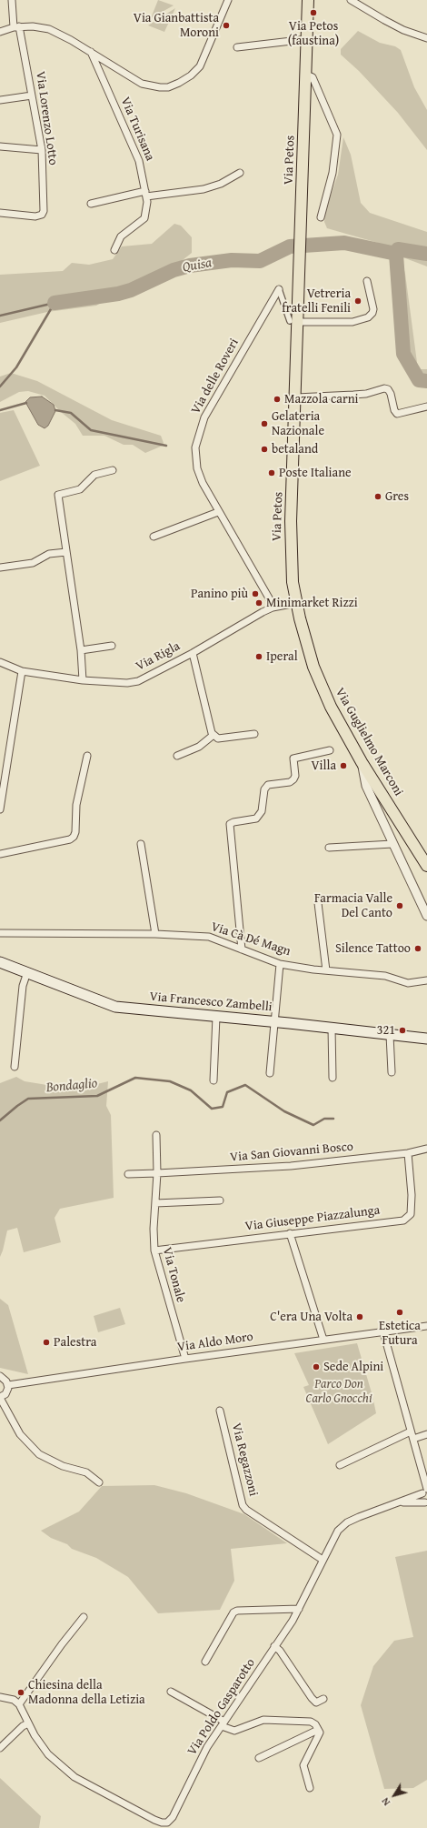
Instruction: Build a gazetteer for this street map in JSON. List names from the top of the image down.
{
  "streets": {
    "main road": ["Via Petos", "Via Guglielmo Marconi", "Via Francesco Zambelli"],
    "street": [
      "Via Lorenzo Lotto",
      "Via Turisana",
      "Via delle Roveri",
      "Via Rigla",
      "Via Cà Dé Magn",
      "Via San Giovanni Bosco",
      "Via Giuseppe Piazzalunga",
      "Via Tonale",
      "Via Aldo Moro",
      "Via Regazzoni",
      "Via Poldo Gasparotto"
    ]
  },
  "crossings": [
    ["Via Petos", "Via delle Roveri"],
    ["Via Petos", "Via Rigla"],
    ["Via Petos", "Via Guglielmo Marconi"],
    ["Via delle Roveri", "Via Rigla"],
    ["Via Rigla", "Via Guglielmo Marconi"],
    ["Via San Giovanni Bosco", "Via Giuseppe Piazzalunga"],
    ["Via San Giovanni Bosco", "Via Tonale"],
    ["Via Giuseppe Piazzalunga", "Via Tonale"],
    ["Via Tonale", "Via Aldo Moro"],
    ["Via Regazzoni", "Via Poldo Gasparotto"]
  ],
  "water": ["Quisa", "Bondaglio"],
  "parks": ["Parco Don Carlo Gnocchi"],
  "places": [
    "Via Petos (faustina)",
    "Via Gianbattista Moroni",
    "Vetreria fratelli Fenili",
    "Mazzola carni",
    "Gelateria Nazionale",
    "betaland",
    "Poste Italiane",
    "Gres",
    "Panino più",
    "Minimarket Rizzi",
    "Iperal",
    "Villa",
    "Farmacia Valle Del Canto",
    "Silence Tattoo",
    "321",
    "Estetica Futura",
    "C'era Una Volta",
    "Palestra",
    "Sede Alpini",
    "Chiesina della Madonna della Letizia"
  ],
  "north": "bottom left"
}
